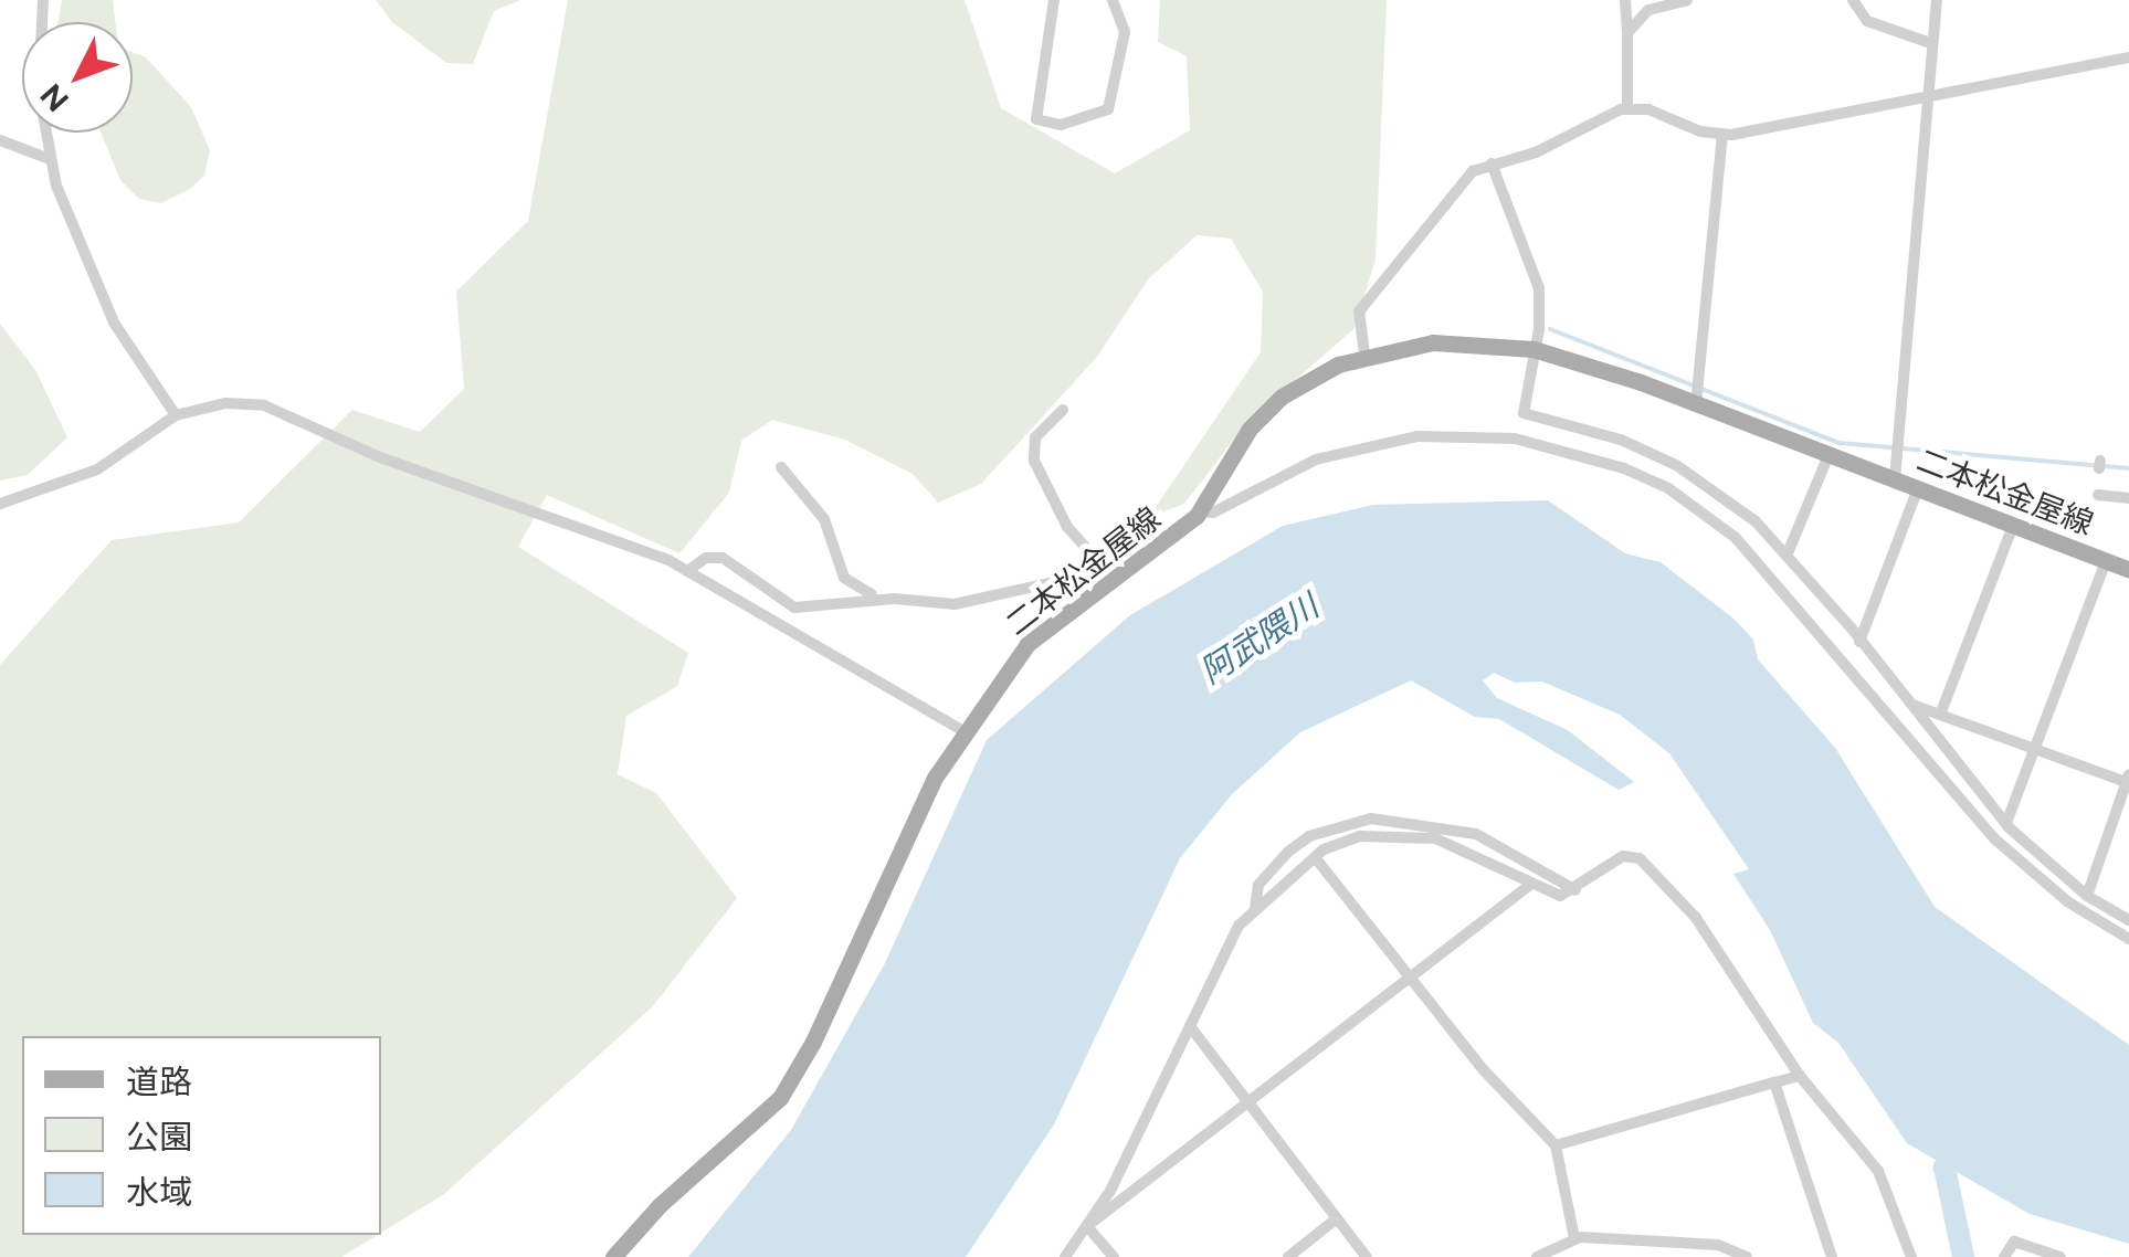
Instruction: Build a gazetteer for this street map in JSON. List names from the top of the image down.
{
  "streets": {
    "main road": ["二本松金屋線"]
  },
  "water": ["阿武隈川"],
  "legend": ["道路", "公園", "水域"],
  "north": "bottom left"
}
